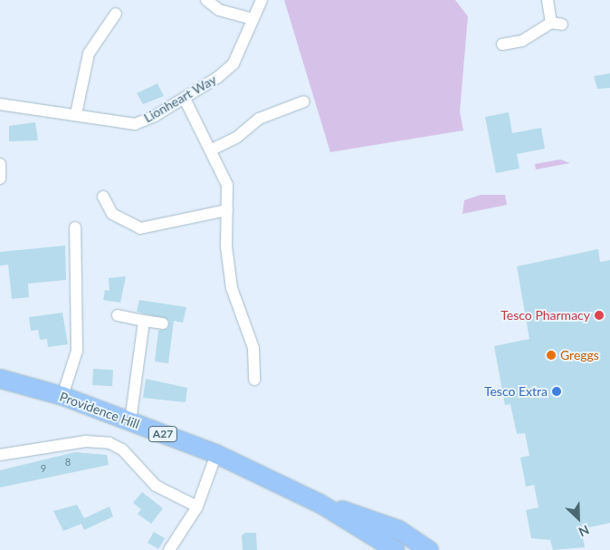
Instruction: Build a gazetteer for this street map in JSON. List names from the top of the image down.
{
  "streets": {
    "main road": ["Providence Hill", "A27"],
    "street": ["Lionheart Way"]
  },
  "places": ["Tesco Pharmacy", "Greggs", "Tesco Extra"],
  "house_numbers": ["8", "9"],
  "north": "bottom right"
}
